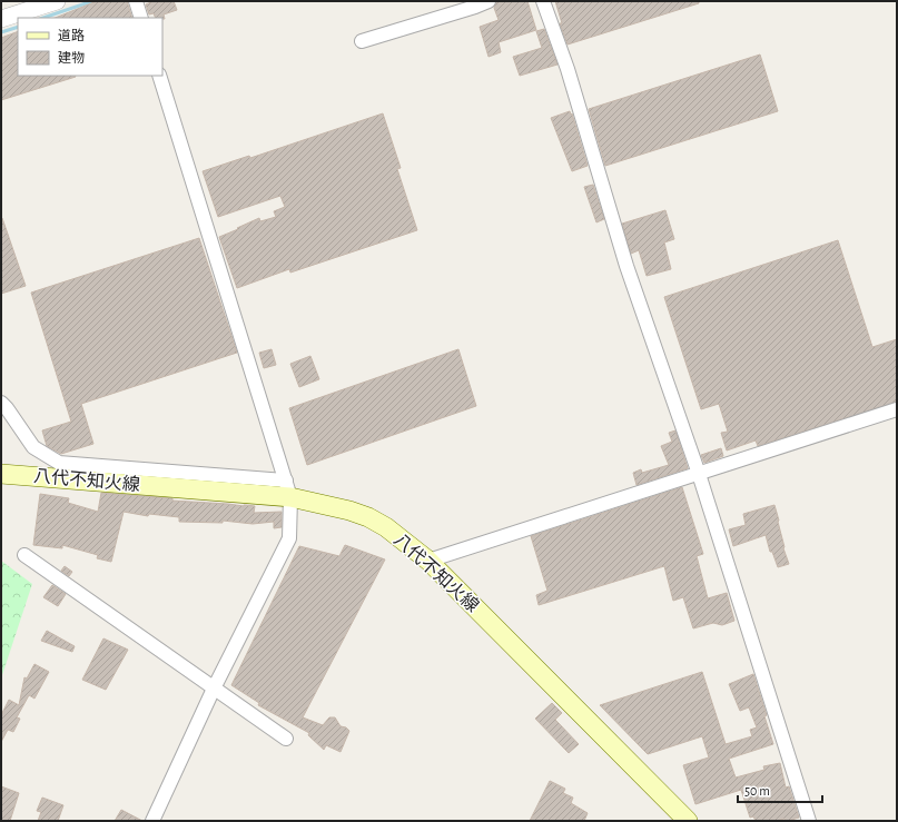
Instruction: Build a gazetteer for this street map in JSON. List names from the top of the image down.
{
  "streets": {
    "main road": ["八代不知火線"]
  },
  "legend": ["道路", "建物"],
  "scale_bar": "50 m"
}
